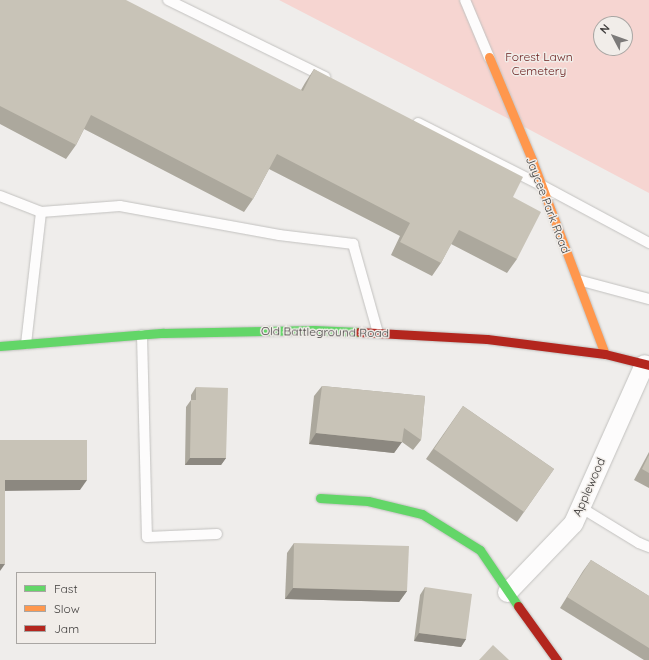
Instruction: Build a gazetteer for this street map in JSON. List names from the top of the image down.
{
  "streets": {
    "street": ["Jaycee Park Road", "Old Battleground Road", "Applewood"]
  },
  "crossings": [
    ["Jaycee Park Road", "Old Battleground Road"],
    ["Old Battleground Road", "Applewood"]
  ],
  "parks": ["Forest Lawn Cemetery"],
  "legend": ["Fast", "Slow", "Jam"],
  "north": "top left"
}
